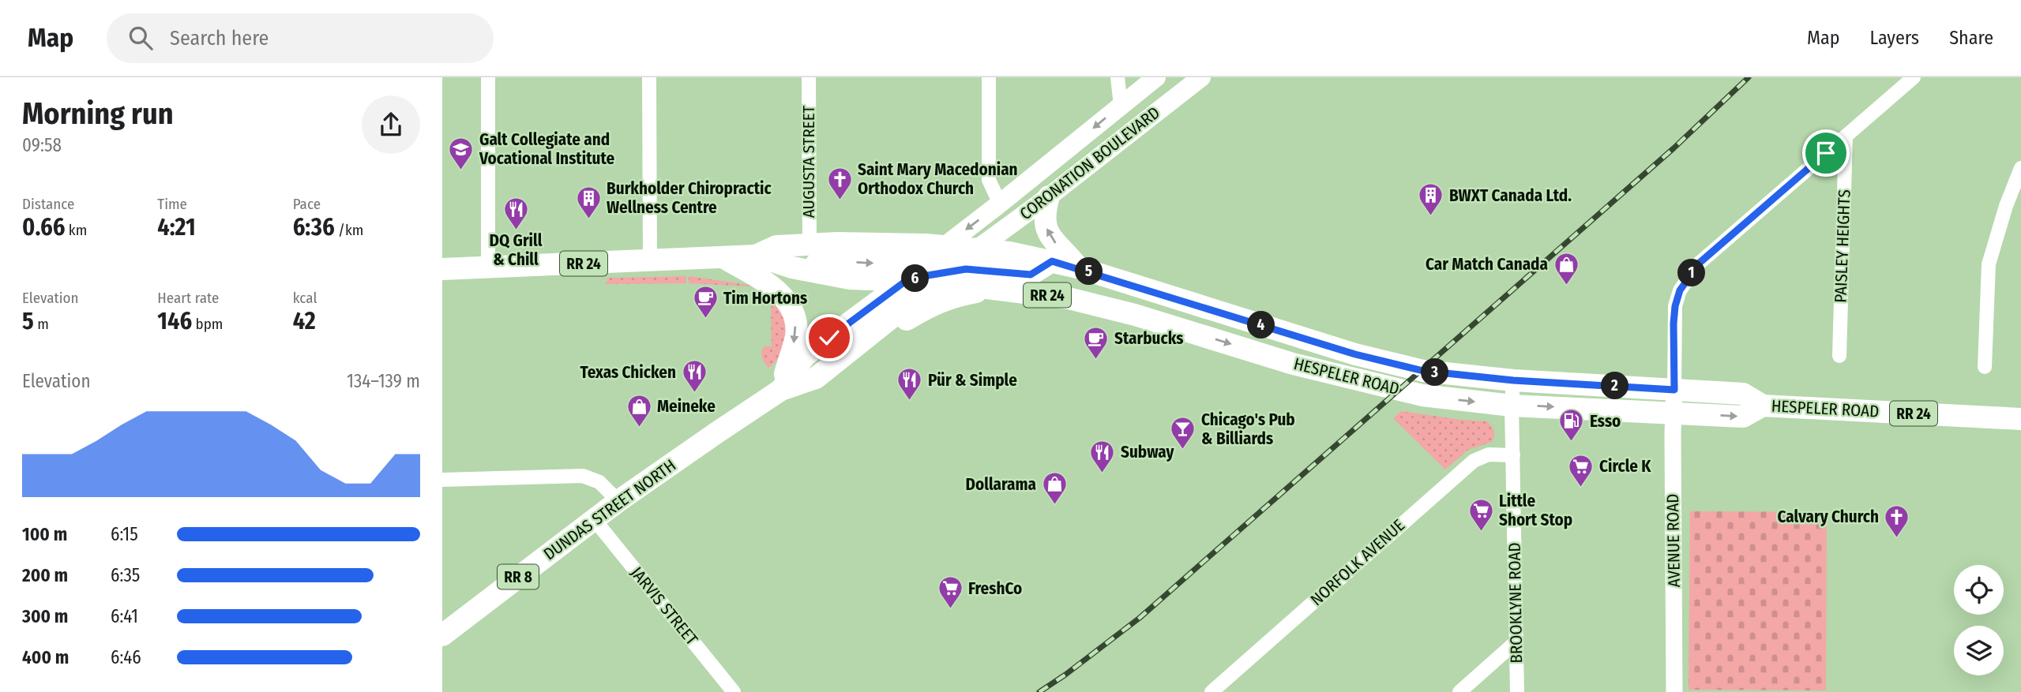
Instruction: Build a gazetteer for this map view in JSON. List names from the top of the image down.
{
  "streets": {
    "main road": [
      "CORONATION BOULEVARD",
      "RR 24",
      "HESPELER ROAD",
      "DUNDAS STREET NORTH",
      "RR 8"
    ],
    "street": [
      "AUGUSTA STREET",
      "PAISLEY HEIGHTS",
      "AVENUE ROAD",
      "NORFOLK AVENUE",
      "BROOKLYNE ROAD",
      "JARVIS STREET"
    ]
  },
  "crossings": [
    ["AUGUSTA STREET", "RR 24"],
    ["CORONATION BOULEVARD", "RR 24"],
    ["CORONATION BOULEVARD", "HESPELER ROAD"],
    ["CORONATION BOULEVARD", "DUNDAS STREET NORTH"],
    ["RR 24", "HESPELER ROAD"],
    ["RR 24", "DUNDAS STREET NORTH"],
    ["HESPELER ROAD", "DUNDAS STREET NORTH"],
    ["HESPELER ROAD", "AVENUE ROAD"],
    ["HESPELER ROAD", "BROOKLYNE ROAD"],
    ["DUNDAS STREET NORTH", "JARVIS STREET"],
    ["NORFOLK AVENUE", "BROOKLYNE ROAD"]
  ],
  "places": {
    "school or university": ["Galt Collegiate and Vocational Institute"],
    "church": ["Saint Mary Macedonian Orthodox Church", "Calvary Church"],
    "building": ["BWXT Canada Ltd.", "Burkholder Chiropractic Wellness Centre"],
    "restaurant": [
      "DQ Grill & Chill",
      "Texas Chicken",
      "Pür & Simple",
      "Subway"
    ],
    "shop": ["Car Match Canada", "Meineke", "Dollarama"],
    "cafe": ["Tim Hortons", "Starbucks"],
    "fuel station": ["Esso"],
    "bar": ["Chicago's Pub & Billiards"],
    "supermarket": ["Circle K", "Little Short Stop", "FreshCo"]
  },
  "page": {
    "header": "Map",
    "search": "Search here",
    "nav": ["Map", "Layers", "Share"],
    "heading": ["Morning run", "09:58"],
    "stats": [
      ["Distance", "0.66 km"],
      ["Time", "4:21"],
      ["Pace", "6:36 /km"],
      ["Elevation", "5 m"],
      ["Heart rate", "146 bpm"],
      ["kcal", "42"]
    ],
    "pins": [
      "5",
      "1",
      "6",
      "4",
      "3",
      "2"
    ],
    "chart": ["Elevation", "134–139 m"],
    "list": [
      {
        "name": "100 m",
        "note": "6:15"
      },
      {
        "name": "200 m",
        "note": "6:35"
      },
      {
        "name": "300 m",
        "note": "6:41"
      },
      {
        "name": "400 m",
        "note": "6:46"
      }
    ]
  }
}
